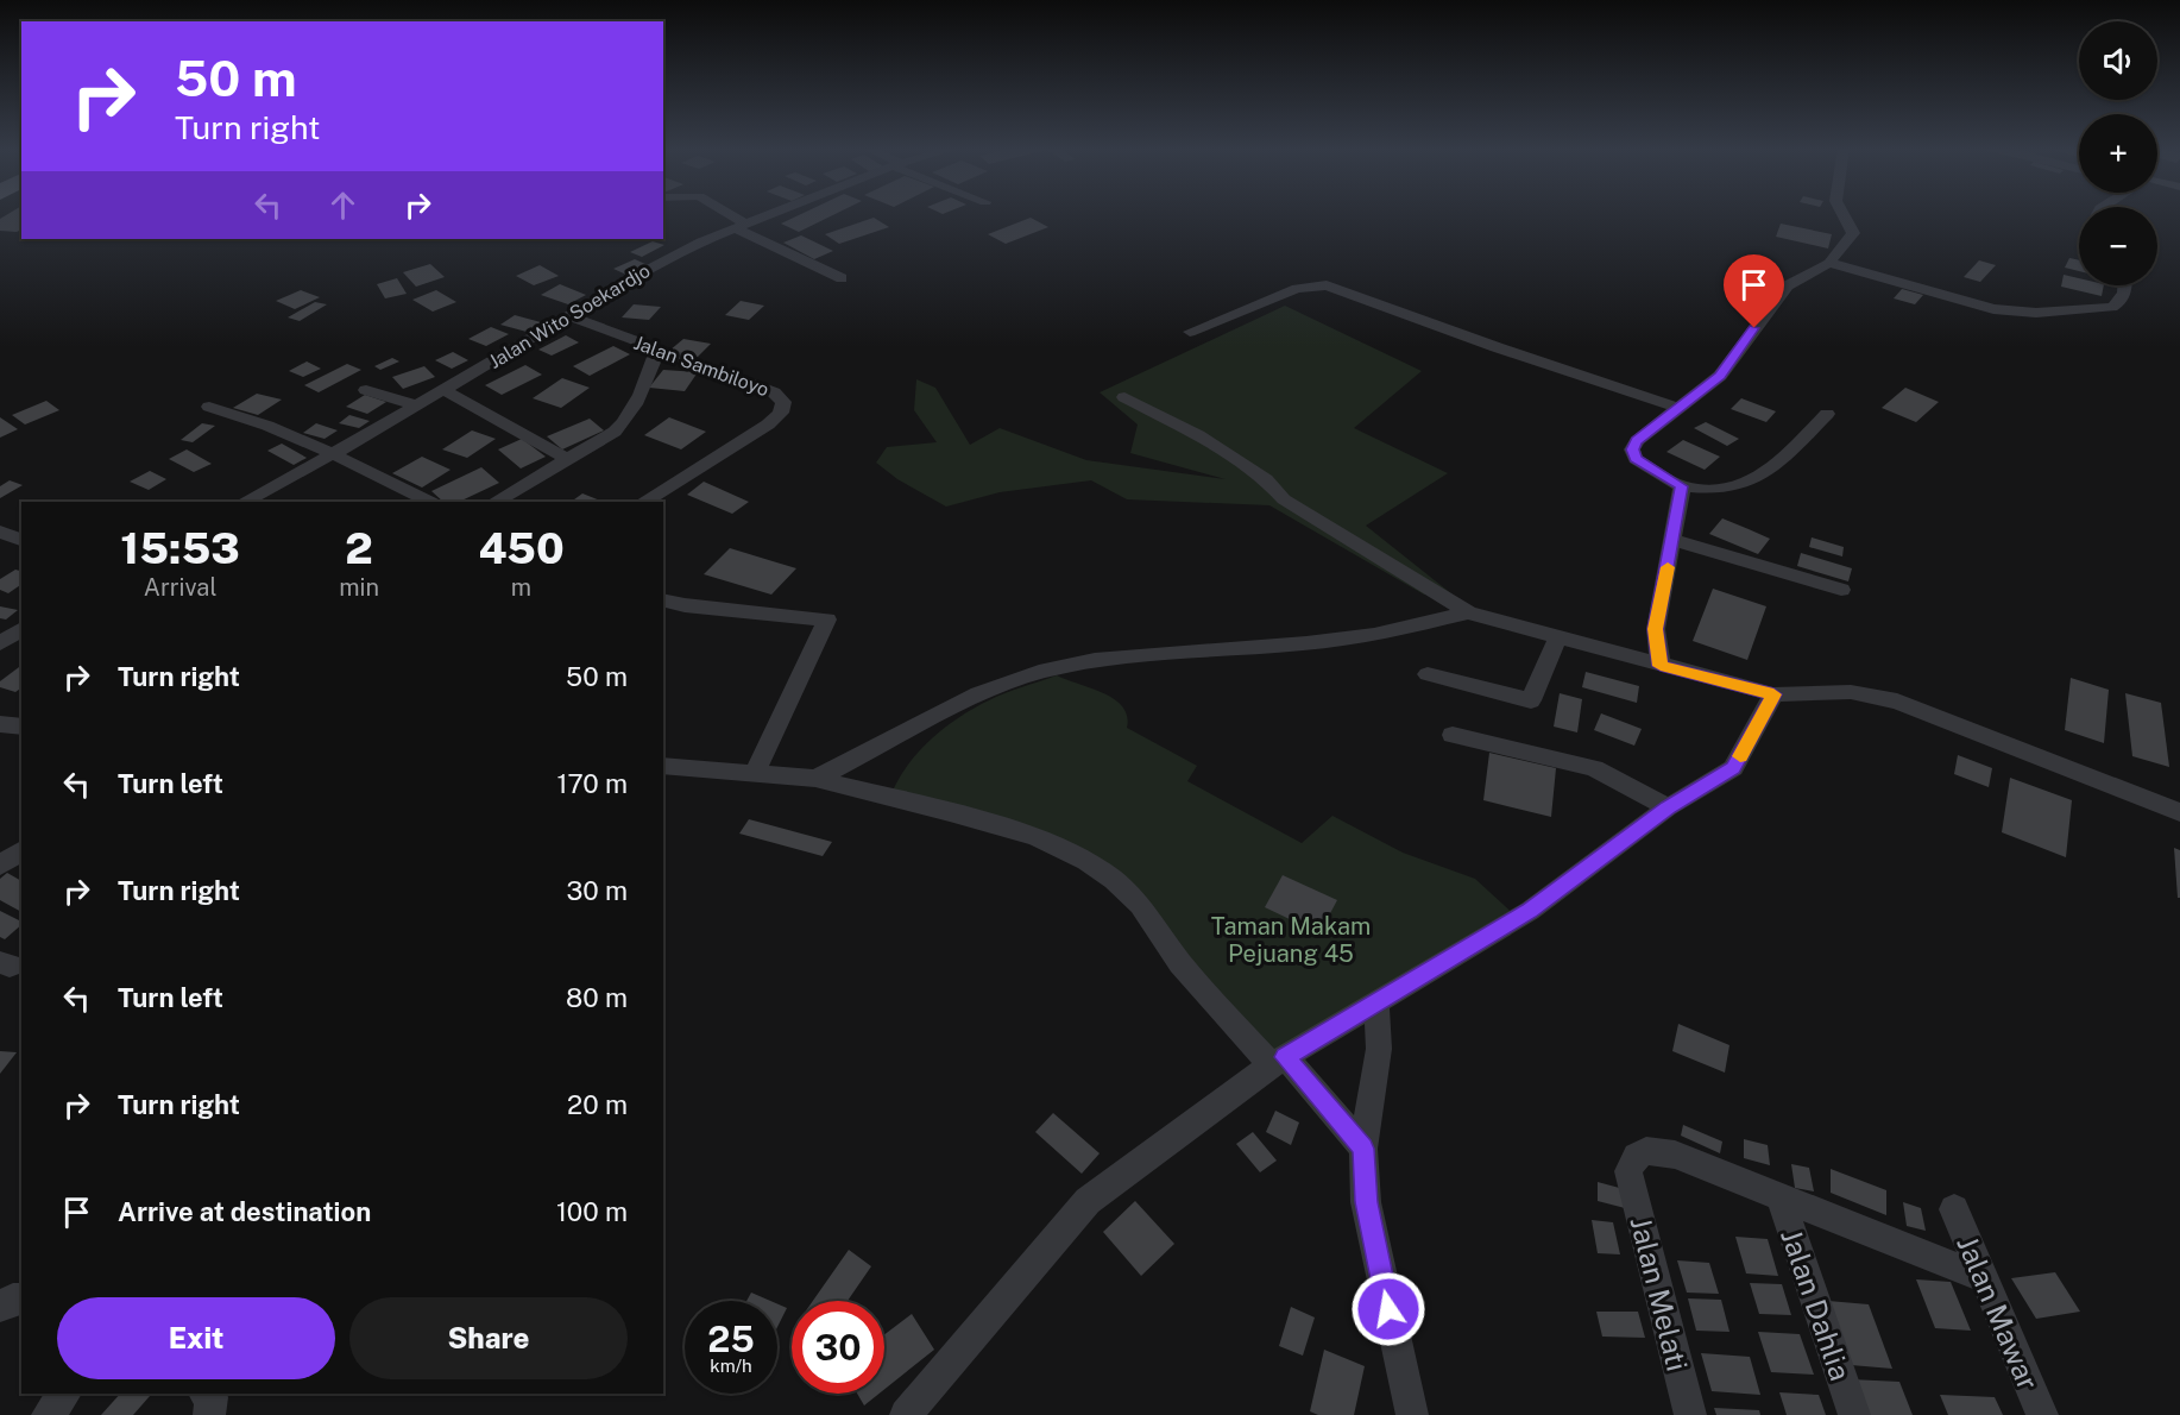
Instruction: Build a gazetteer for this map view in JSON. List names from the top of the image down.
{
  "streets": {
    "street": [
      "Jalan Wito Soekardjo",
      "Jalan Sambiloyo",
      "Jalan Melati",
      "Jalan Dahlia",
      "Jalan Mawar"
    ]
  },
  "crossings": [
    ["Jalan Wito Soekardjo", "Jalan Sambiloyo"],
    ["Jalan Melati", "Jalan Dahlia"]
  ],
  "parks": ["Taman Makam Pejuang 45"],
  "page": {
    "map_buttons": ["+", "−"],
    "turn": ["50 m", "Turn right"],
    "eta": [
      "15:53",
      "Arrival",
      "2",
      "min",
      "450",
      "m"
    ],
    "list": [
      {
        "name": "Turn right",
        "value": "50 m"
      },
      {
        "name": "Turn left",
        "value": "170 m"
      },
      {
        "name": "Turn right",
        "value": "30 m"
      },
      {
        "name": "Turn left",
        "value": "80 m"
      },
      {
        "name": "Turn right",
        "value": "20 m"
      },
      {
        "name": "Arrive at destination",
        "value": "100 m"
      }
    ],
    "buttons": ["Exit", "Share"],
    "speed": "25 km/h",
    "limit": "30"
  }
}
